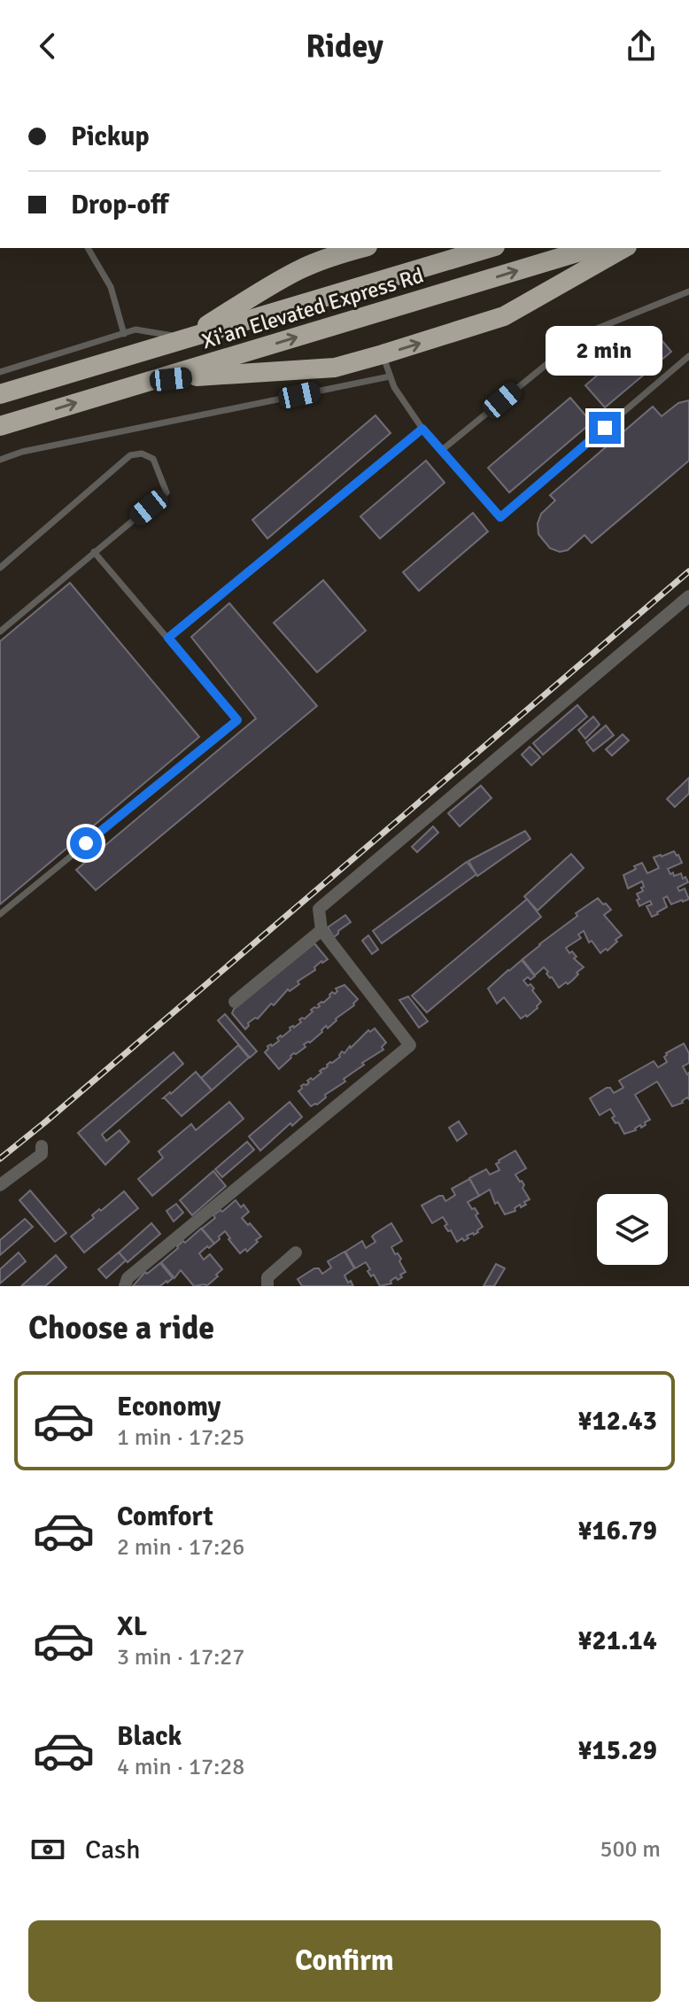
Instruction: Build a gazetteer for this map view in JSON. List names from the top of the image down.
{
  "streets": {
    "highway": ["Xi'an Elevated Express Rd"]
  },
  "page": {
    "header": "Ridey",
    "banner": ["Pickup", "Drop-off"],
    "bubble": "2 min",
    "heading": "Choose a ride",
    "list": [
      {
        "name": "Economy",
        "note": "1 min · 17:25",
        "value": "¥12.43"
      },
      {
        "name": "Comfort",
        "note": "2 min · 17:26",
        "value": "¥16.79"
      },
      {
        "name": "XL",
        "note": "3 min · 17:27",
        "value": "¥21.14"
      },
      {
        "name": "Black",
        "note": "4 min · 17:28",
        "value": "¥15.29"
      }
    ],
    "pay": ["Cash", "500 m"],
    "buttons": "Confirm"
  }
}
